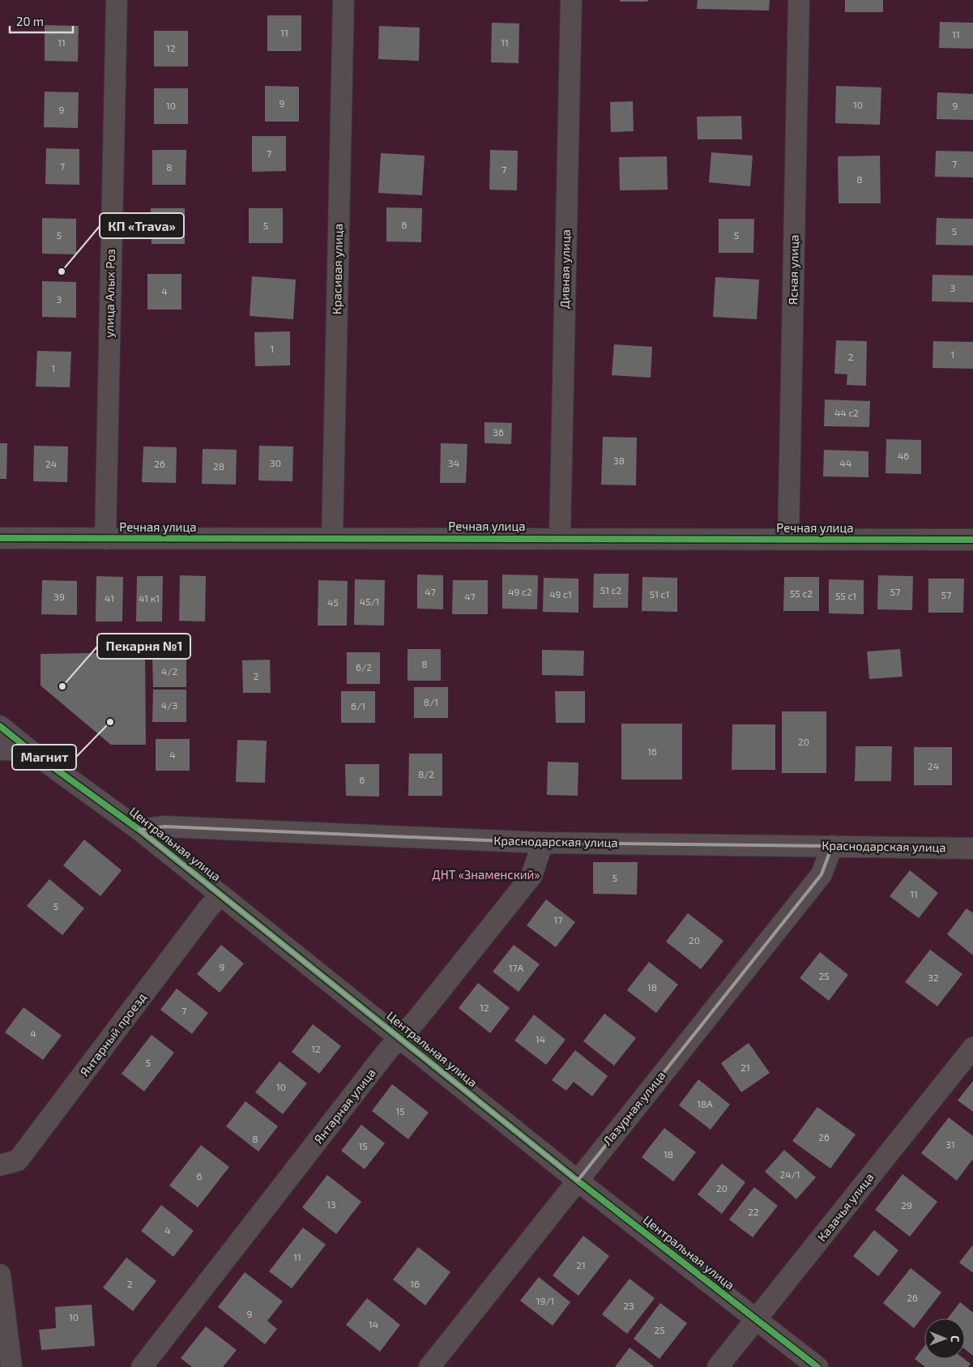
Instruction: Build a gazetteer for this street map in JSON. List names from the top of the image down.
{
  "streets": {
    "street": [
      "Красивая улица",
      "Дивная улица",
      "Ясная улица",
      "улица Алых Роз",
      "Речная улица",
      "Краснодарская улица",
      "Центральная улица",
      "Янтарный проезд",
      "Янтарная улица",
      "Лазурная улица",
      "Казачья улица"
    ]
  },
  "crossings": [
    ["Красивая улица", "Речная улица"],
    ["Дивная улица", "Речная улица"],
    ["Ясная улица", "Речная улица"],
    ["улица Алых Роз", "Речная улица"],
    ["Краснодарская улица", "Центральная улица"],
    ["Краснодарская улица", "Янтарная улица"],
    ["Краснодарская улица", "Лазурная улица"],
    ["Центральная улица", "Янтарный проезд"],
    ["Центральная улица", "Янтарная улица"],
    ["Центральная улица", "Лазурная улица"],
    ["Центральная улица", "Казачья улица"]
  ],
  "parks": ["ДНТ «Знаменский»"],
  "places": ["КП «Trava»", "Пекарня №1", "Магнит"],
  "house_numbers": [
    "11",
    "11",
    "11",
    "11",
    "12",
    "9",
    "10",
    "10",
    "9",
    "9",
    "7",
    "7",
    "7",
    "8",
    "7",
    "8",
    "6",
    "5",
    "5",
    "5",
    "5",
    "3",
    "4",
    "3",
    "1",
    "1",
    "2",
    "1",
    "44 с2",
    "36",
    "46",
    "38",
    "30",
    "34",
    "44",
    "24",
    "26",
    "28",
    "51 с2",
    "47",
    "49 с2",
    "57",
    "55 с2",
    "49 с1",
    "51 с1",
    "57",
    "55 с1",
    "39",
    "47",
    "41",
    "41 к1",
    "45/1",
    "45",
    "8",
    "6/2",
    "4/2",
    "2",
    "8/1",
    "4/3",
    "6/1",
    "20",
    "16",
    "4",
    "24",
    "8/2",
    "6",
    "5",
    "11",
    "5",
    "17",
    "20",
    "9",
    "17А",
    "25",
    "32",
    "18",
    "12",
    "7",
    "4",
    "14",
    "12",
    "5",
    "21",
    "10",
    "18А",
    "15",
    "26",
    "8",
    "31",
    "15",
    "18",
    "24/1",
    "6",
    "20",
    "13",
    "29",
    "22",
    "4",
    "11",
    "21",
    "2",
    "16",
    "26",
    "19/1",
    "23",
    "9",
    "10",
    "14",
    "25"
  ],
  "scale_bar": "20 m",
  "north": "right"
}
